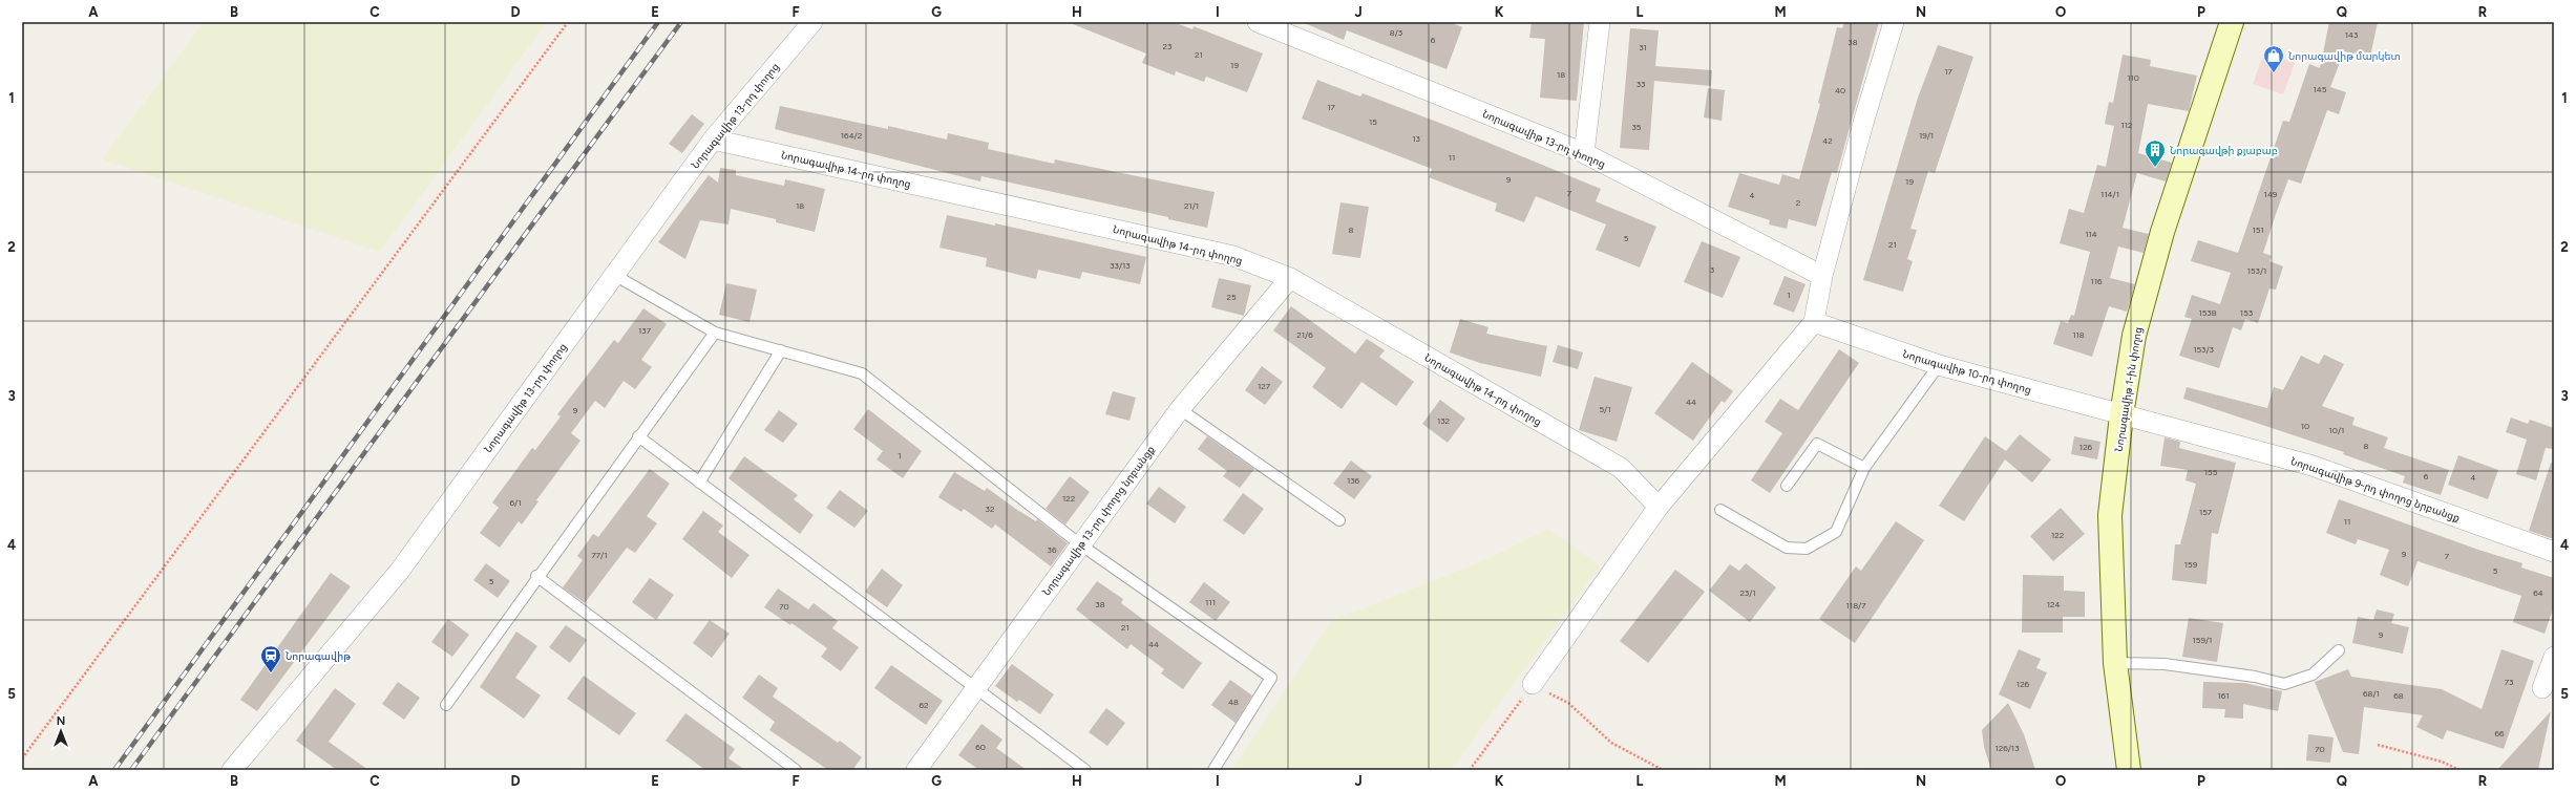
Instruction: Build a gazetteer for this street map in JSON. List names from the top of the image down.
{
  "streets": {
    "main road": ["Նորագավիթ 1-ին փողոց"],
    "street": [
      "Նորագավիթ 13-րդ փողոց",
      "Նորագավիթ 14-րդ փողոց",
      "Նորագավիթ 10-րդ փողոց",
      "Նորագավիթ 9-րդ փողոց նրբանցք",
      "Նորագավիթ 13-րդ փողոց նրբանցք"
    ]
  },
  "crossings": [
    ["Նորագավիթ 13-րդ փողոց", "Նորագավիթ 14-րդ փողոց"],
    ["Նորագավիթ 14-րդ փողոց", "Նորագավիթ 13-րդ փողոց նրբանցք"],
    ["Նորագավիթ 10-րդ փողոց", "Նորագավիթ 1-ին փողոց"],
    ["Նորագավիթ 10-րդ փողոց", "Նորագավիթ 9-րդ փողոց նրբանցք"],
    ["Նորագավիթ 1-ին փողոց", "Նորագավիթ 9-րդ փողոց նրբանցք"]
  ],
  "places": {
    "shop": ["Նորագավիթ մարկետ"],
    "building": ["Նորագավթի քյաբաբ"],
    "station": ["Նորագավիթ"]
  },
  "house_numbers": [
    "8/3",
    "143",
    "6",
    "38",
    "23",
    "31",
    "21",
    "19",
    "17",
    "18",
    "110",
    "33",
    "145",
    "40",
    "17",
    "15",
    "112",
    "35",
    "164/2",
    "19/1",
    "13",
    "42",
    "11",
    "9",
    "19",
    "7",
    "114/1",
    "149",
    "4",
    "2",
    "18",
    "21/1",
    "8",
    "151",
    "114",
    "5",
    "21",
    "33/13",
    "3",
    "153/1",
    "116",
    "1",
    "25",
    "153B",
    "153",
    "137",
    "21/6",
    "118",
    "153/3",
    "127",
    "44",
    "5/1",
    "9",
    "132",
    "10",
    "10/1",
    "8",
    "126",
    "1",
    "155",
    "6",
    "4",
    "136",
    "122",
    "6/1",
    "32",
    "157",
    "11",
    "122",
    "36",
    "9",
    "77/1",
    "7",
    "159",
    "5",
    "5",
    "23/1",
    "64",
    "111",
    "38",
    "124",
    "118/7",
    "70",
    "21",
    "9",
    "159/1",
    "44",
    "73",
    "126",
    "68/1",
    "161",
    "68",
    "48",
    "62",
    "66",
    "60",
    "126/13",
    "70"
  ],
  "north": "top",
  "grid": {
    "columns": [
      "A",
      "B",
      "C",
      "D",
      "E",
      "F",
      "G",
      "H",
      "I",
      "J",
      "K",
      "L",
      "M",
      "N",
      "O",
      "P",
      "Q",
      "R"
    ],
    "rows": [
      "1",
      "2",
      "3",
      "4",
      "5"
    ]
  }
}
